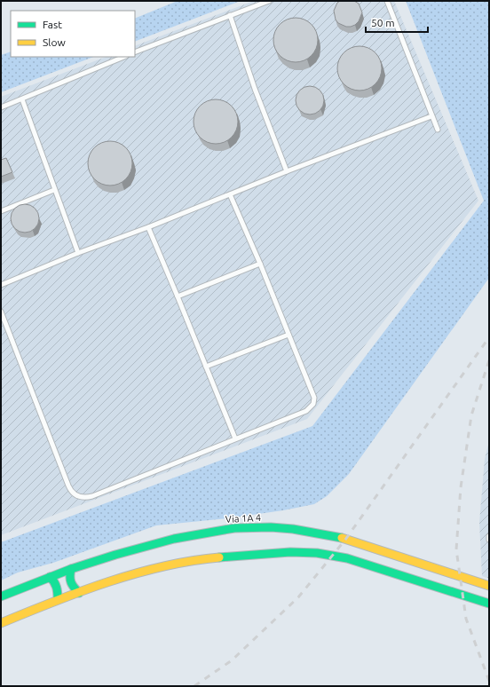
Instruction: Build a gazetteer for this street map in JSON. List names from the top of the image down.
{
  "streets": {
    "main road": ["Via 1A 4"]
  },
  "legend": ["Fast", "Slow"],
  "scale_bar": "50 m"
}
